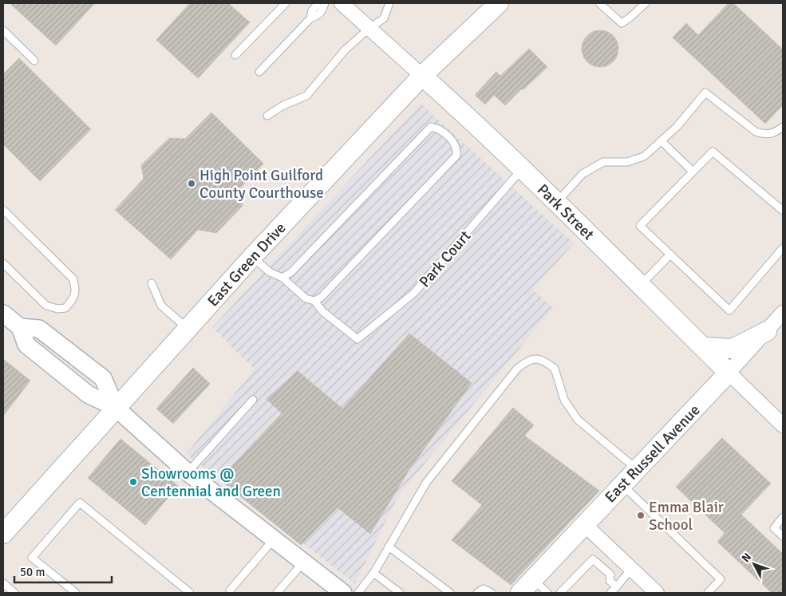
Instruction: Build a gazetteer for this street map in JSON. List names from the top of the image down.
{
  "streets": {
    "main road": ["Park Street", "East Green Drive", "East Russell Avenue"],
    "lane": ["Park Court"]
  },
  "crossings": [
    ["Park Street", "Park Court"],
    ["Park Street", "East Green Drive"],
    ["Park Street", "East Russell Avenue"]
  ],
  "places": ["High Point Guilford County Courthouse", "Showrooms @ Centennial and Green", "Emma Blair School"],
  "scale_bar": "50 m",
  "north": "top left"
}
